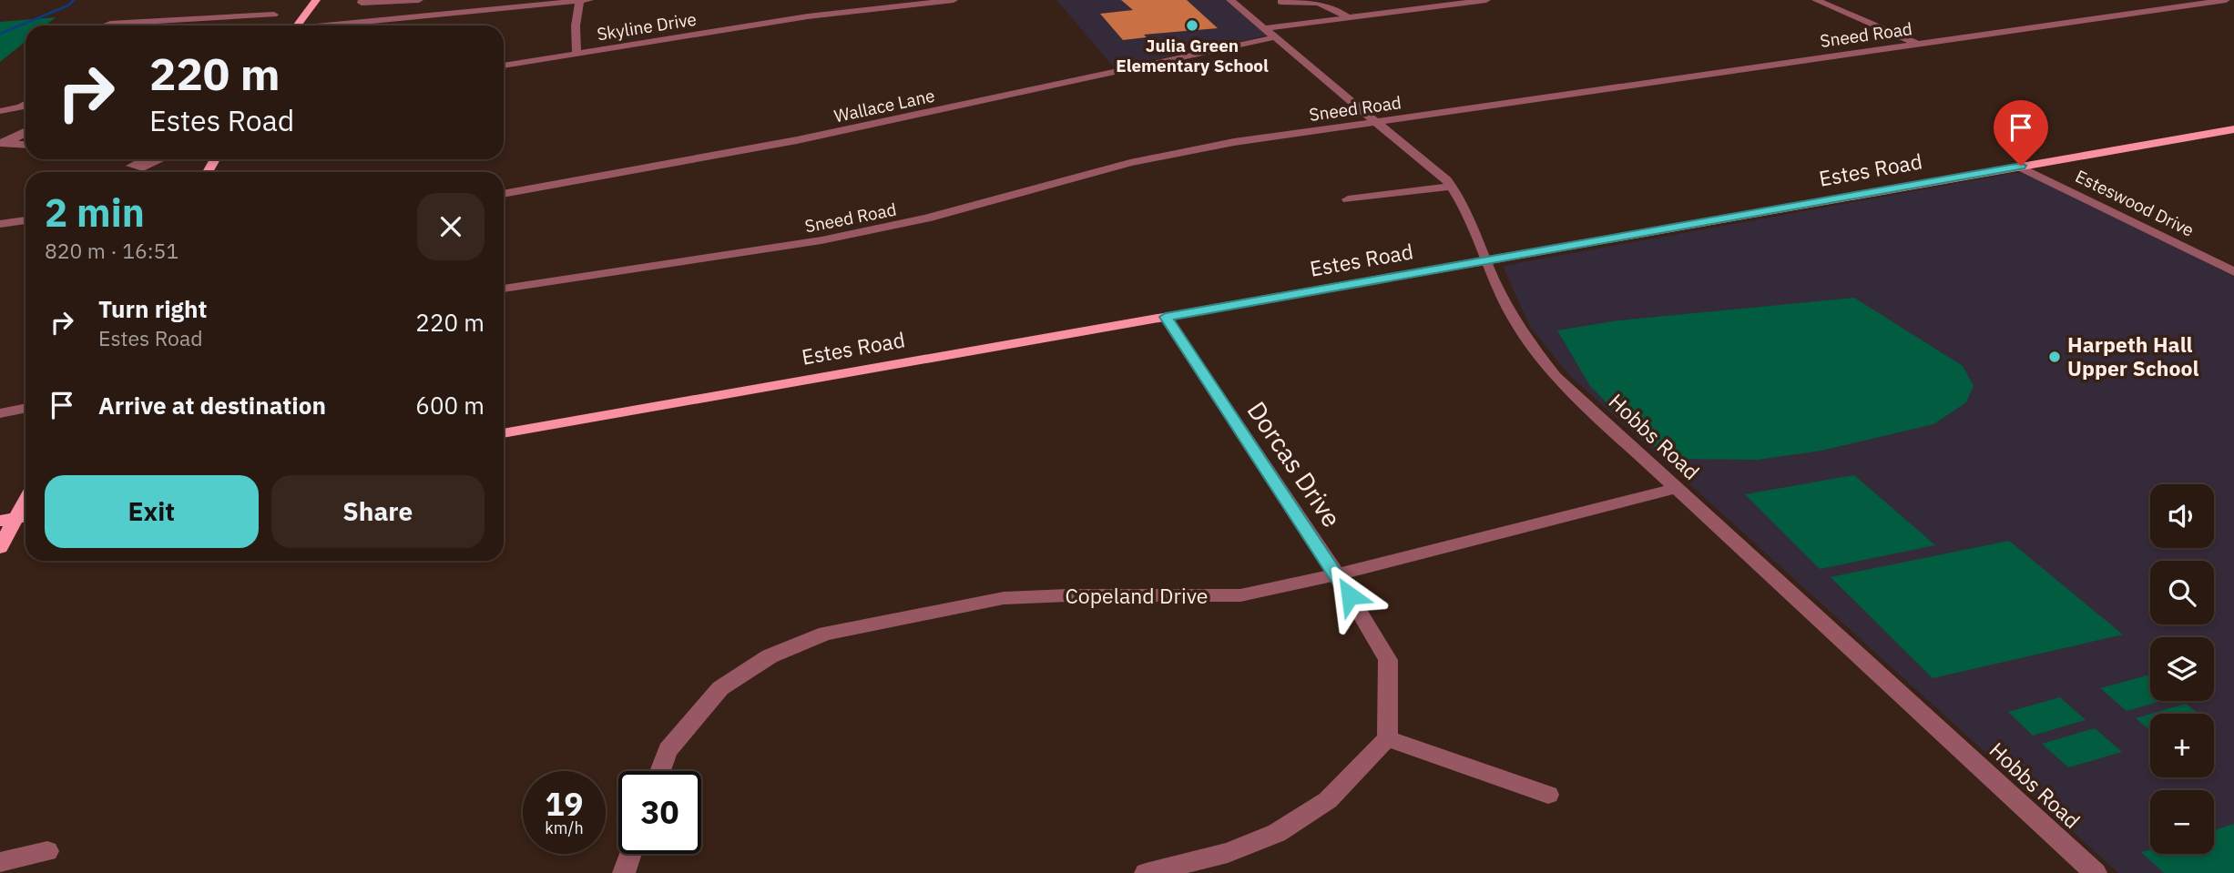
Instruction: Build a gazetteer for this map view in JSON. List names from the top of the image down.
{
  "streets": {
    "main road": ["Estes Road"],
    "street": [
      "Skyline Drive",
      "Sneed Road",
      "Wallace Lane",
      "Esteswood Drive",
      "Hobbs Road",
      "Dorcas Drive",
      "Copeland Drive"
    ]
  },
  "crossings": [
    ["Sneed Road", "Hobbs Road"],
    ["Wallace Lane", "Hobbs Road"],
    ["Estes Road", "Esteswood Drive"],
    ["Estes Road", "Hobbs Road"],
    ["Estes Road", "Dorcas Drive"],
    ["Hobbs Road", "Copeland Drive"],
    ["Dorcas Drive", "Copeland Drive"]
  ],
  "places": ["Julia Green Elementary School", "Harpeth Hall Upper School"],
  "page": {
    "turn": ["220 m", "Estes Road"],
    "heading": ["2 min", "820 m · 16:51"],
    "list": [
      {
        "name": "Turn right",
        "note": "Estes Road",
        "value": "220 m"
      },
      {
        "name": "Arrive at destination",
        "value": "600 m"
      }
    ],
    "buttons": ["Exit", "Share"],
    "map_buttons": ["+", "−"],
    "speed": "19 km/h",
    "limit": "30"
  }
}
